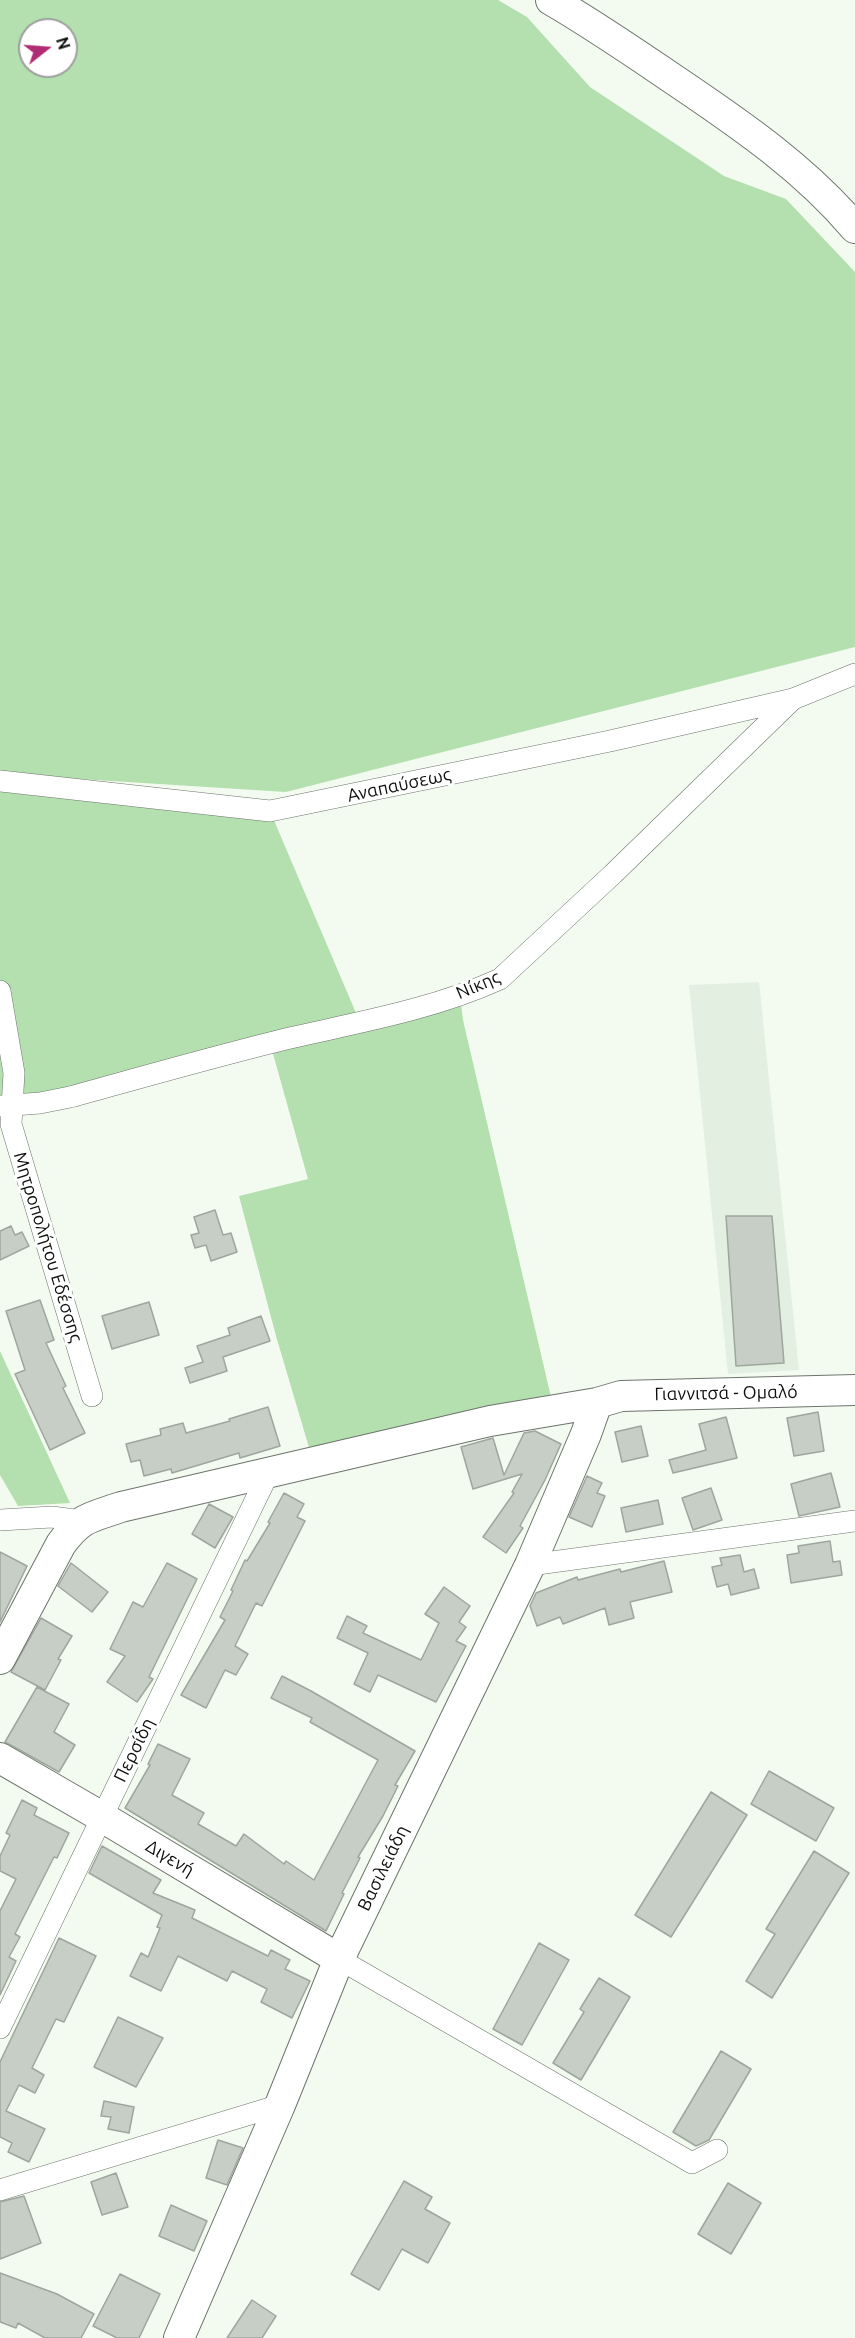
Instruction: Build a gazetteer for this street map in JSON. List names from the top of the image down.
{
  "streets": {
    "street": [
      "Αναπαύσεως",
      "Νίκης",
      "Μητροπολήτου Εδέσσης",
      "Γιαννιτσά - Ομαλό",
      "Περσίδη",
      "Διγενή",
      "Βασιλειάδη"
    ]
  },
  "crossings": [
    ["Αναπαύσεως", "Νίκης"],
    ["Νίκης", "Μητροπολήτου Εδέσσης"],
    ["Γιαννιτσά - Ομαλό", "Περσίδη"],
    ["Γιαννιτσά - Ομαλό", "Βασιλειάδη"],
    ["Περσίδη", "Διγενή"],
    ["Διγενή", "Βασιλειάδη"]
  ],
  "north": "right"
}
